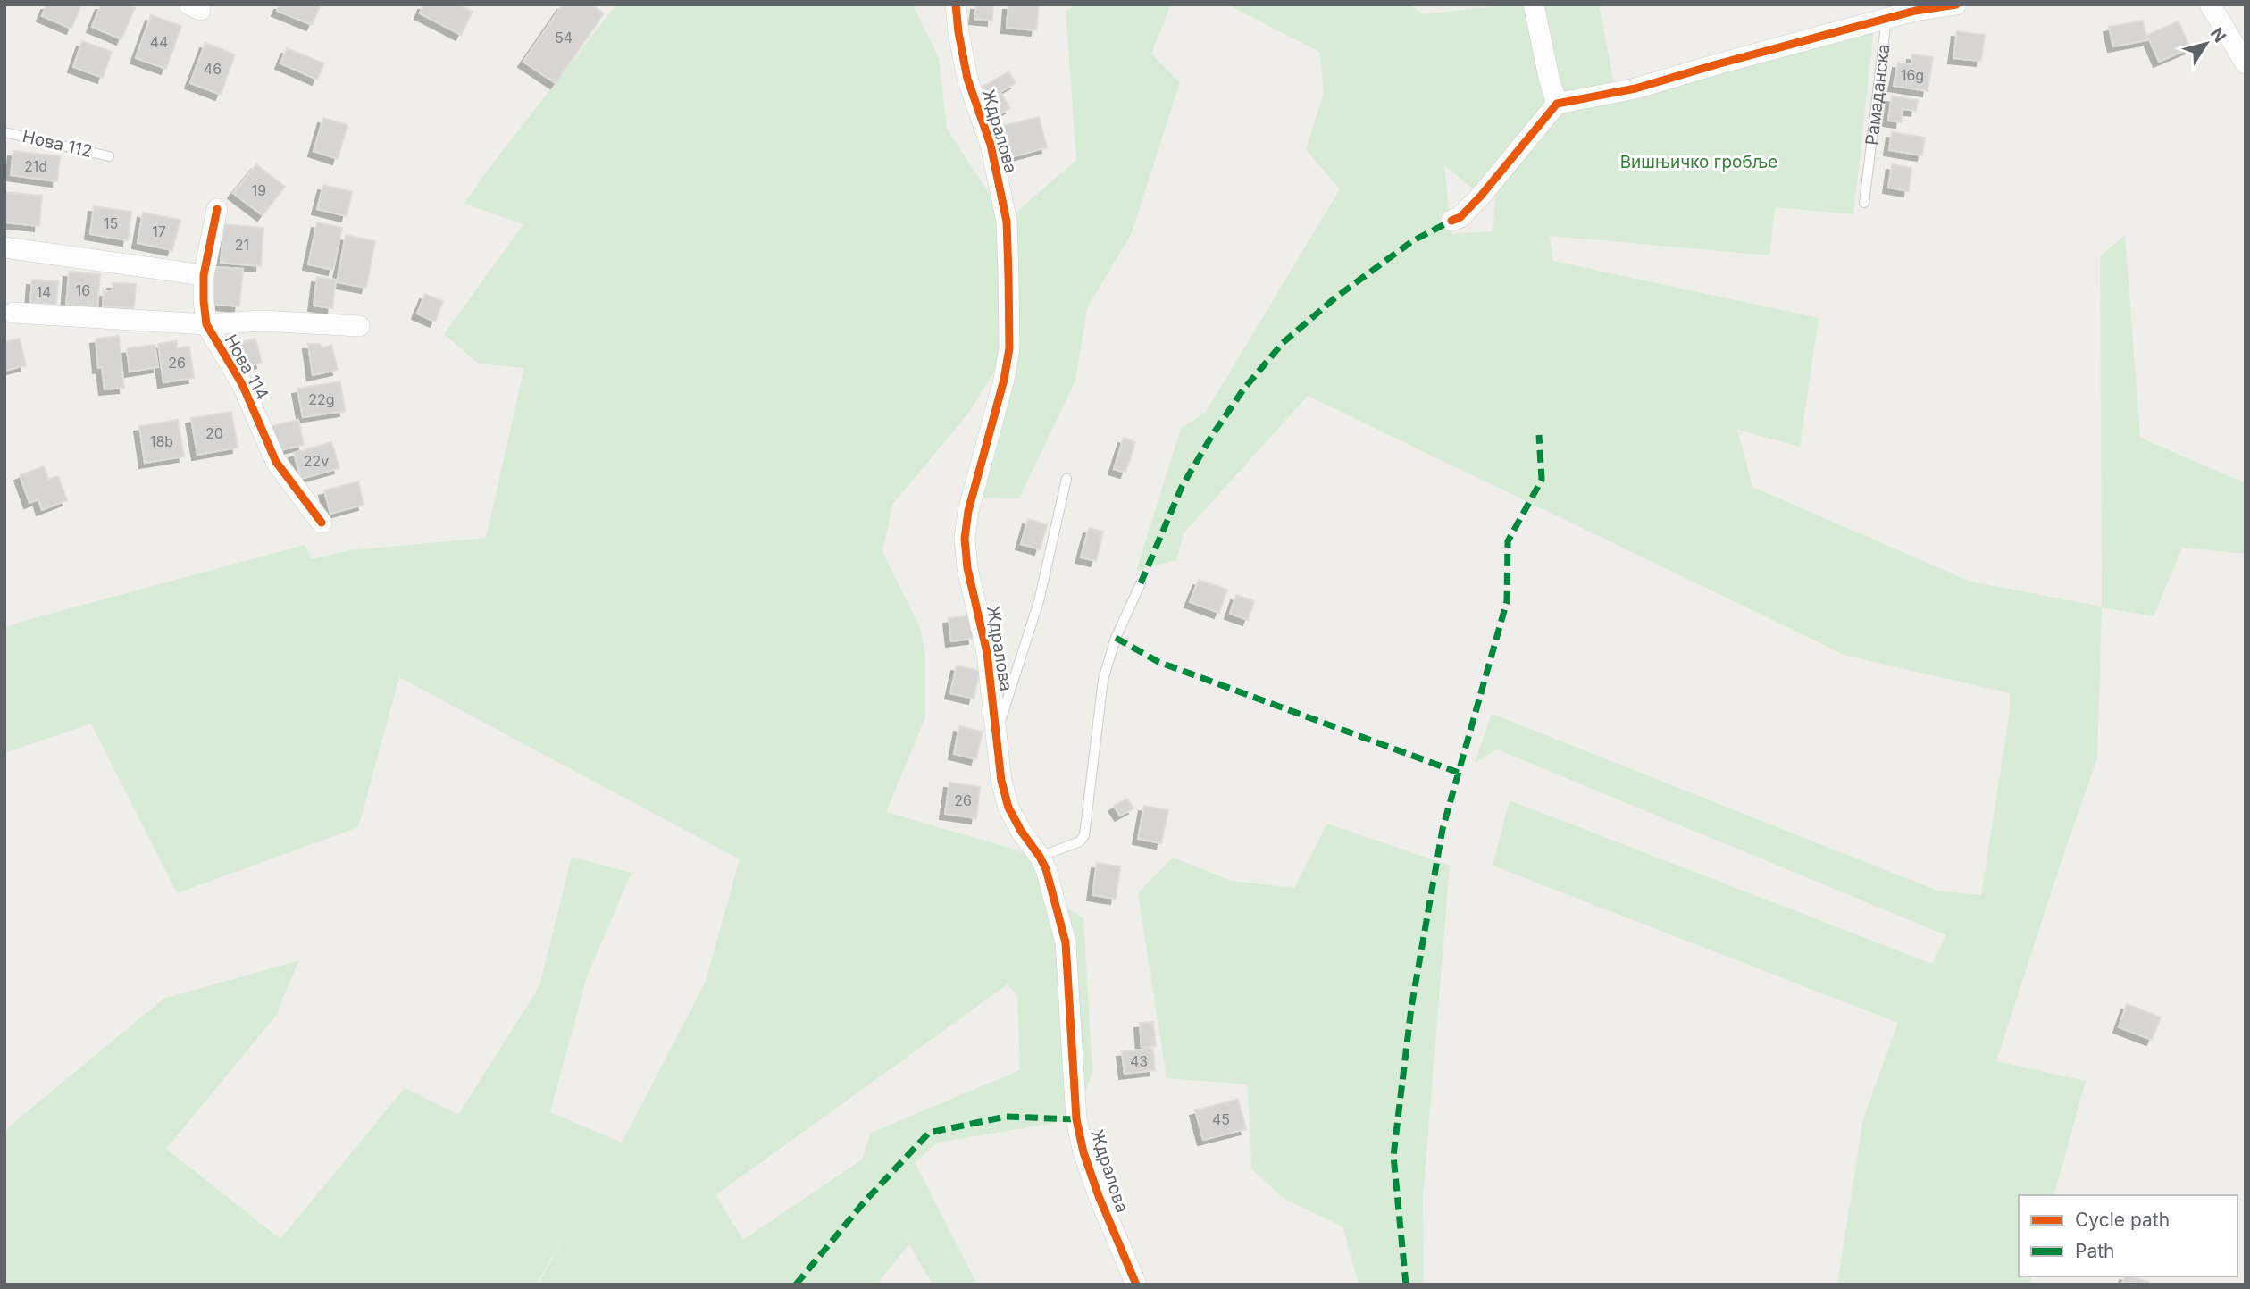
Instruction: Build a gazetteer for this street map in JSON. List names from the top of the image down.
{
  "streets": {
    "street": ["Рамаданска", "Ждралова", "Нова 114"],
    "lane": ["Нова 112"]
  },
  "parks": ["Вишњичко гробље"],
  "house_numbers": [
    "54",
    "44",
    "46",
    "16g",
    "21d",
    "19",
    "15",
    "17",
    "21",
    "16",
    "14",
    "26",
    "22g",
    "20",
    "18b",
    "22v",
    "26",
    "43",
    "45"
  ],
  "legend": ["Cycle path", "Path"],
  "north": "top right"
}
